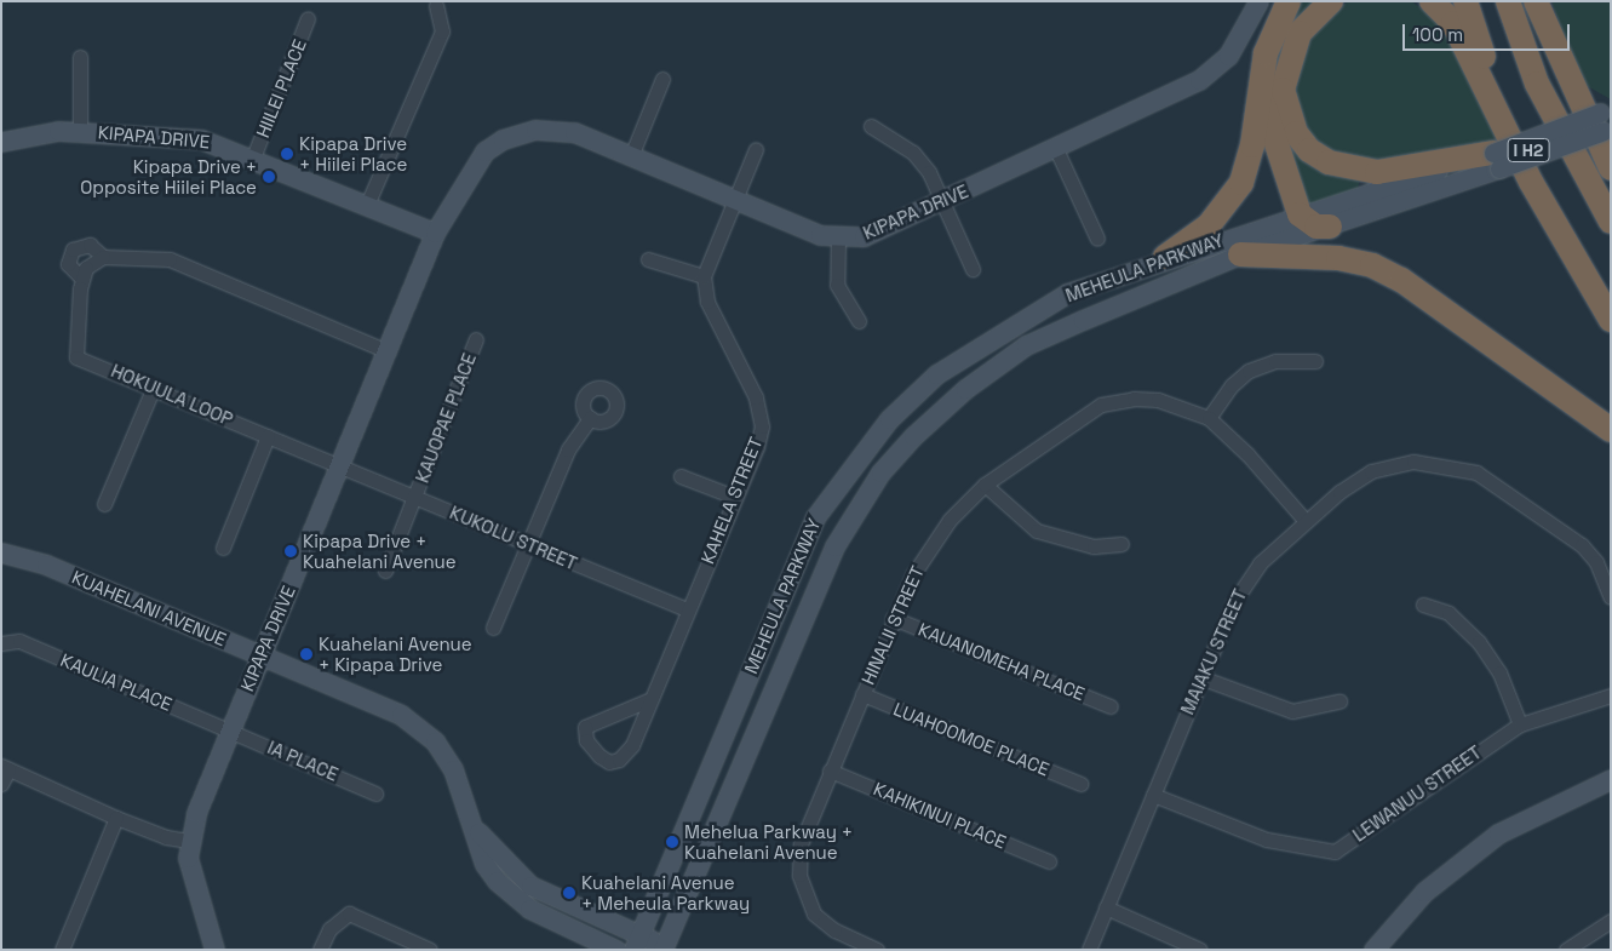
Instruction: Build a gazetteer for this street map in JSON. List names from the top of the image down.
{
  "streets": {
    "highway": ["I H2"],
    "street": [
      "HIILEI PLACE",
      "KIPAPA DRIVE",
      "MEHEULA PARKWAY",
      "HOKUULA LOOP",
      "KAUOPAE PLACE",
      "KAHELA STREET",
      "KUKOLU STREET",
      "KUAHELANI AVENUE",
      "HINALII STREET",
      "MAIAKU STREET",
      "KAUANOMEHA PLACE",
      "KAULIA PLACE",
      "LUAHOOMOE PLACE",
      "IA PLACE",
      "LEWANUU STREET",
      "KAHIKINUI PLACE"
    ]
  },
  "crossings": [
    ["HIILEI PLACE", "KIPAPA DRIVE"],
    ["KIPAPA DRIVE", "HOKUULA LOOP"],
    ["KIPAPA DRIVE", "KUKOLU STREET"],
    ["KIPAPA DRIVE", "KUAHELANI AVENUE"],
    ["KIPAPA DRIVE", "KAULIA PLACE"],
    ["KIPAPA DRIVE", "IA PLACE"],
    ["MEHEULA PARKWAY", "KUAHELANI AVENUE"],
    ["HOKUULA LOOP", "KUKOLU STREET"],
    ["KAUOPAE PLACE", "KUKOLU STREET"],
    ["KAHELA STREET", "KUKOLU STREET"],
    ["HINALII STREET", "MAIAKU STREET"],
    ["HINALII STREET", "KAUANOMEHA PLACE"],
    ["HINALII STREET", "LUAHOOMOE PLACE"],
    ["HINALII STREET", "KAHIKINUI PLACE"],
    ["MAIAKU STREET", "LEWANUU STREET"],
    ["KAULIA PLACE", "IA PLACE"]
  ],
  "places": [
    "Kipapa Drive + Hiilei Place",
    "Kipapa Drive + Opposite Hiilei Place",
    "Kipapa Drive + Kuahelani Avenue",
    "Kuahelani Avenue + Kipapa Drive",
    "Mehelua Parkway + Kuahelani Avenue",
    "Kuahelani Avenue + Meheula Parkway"
  ],
  "scale_bar": "100 m"
}
